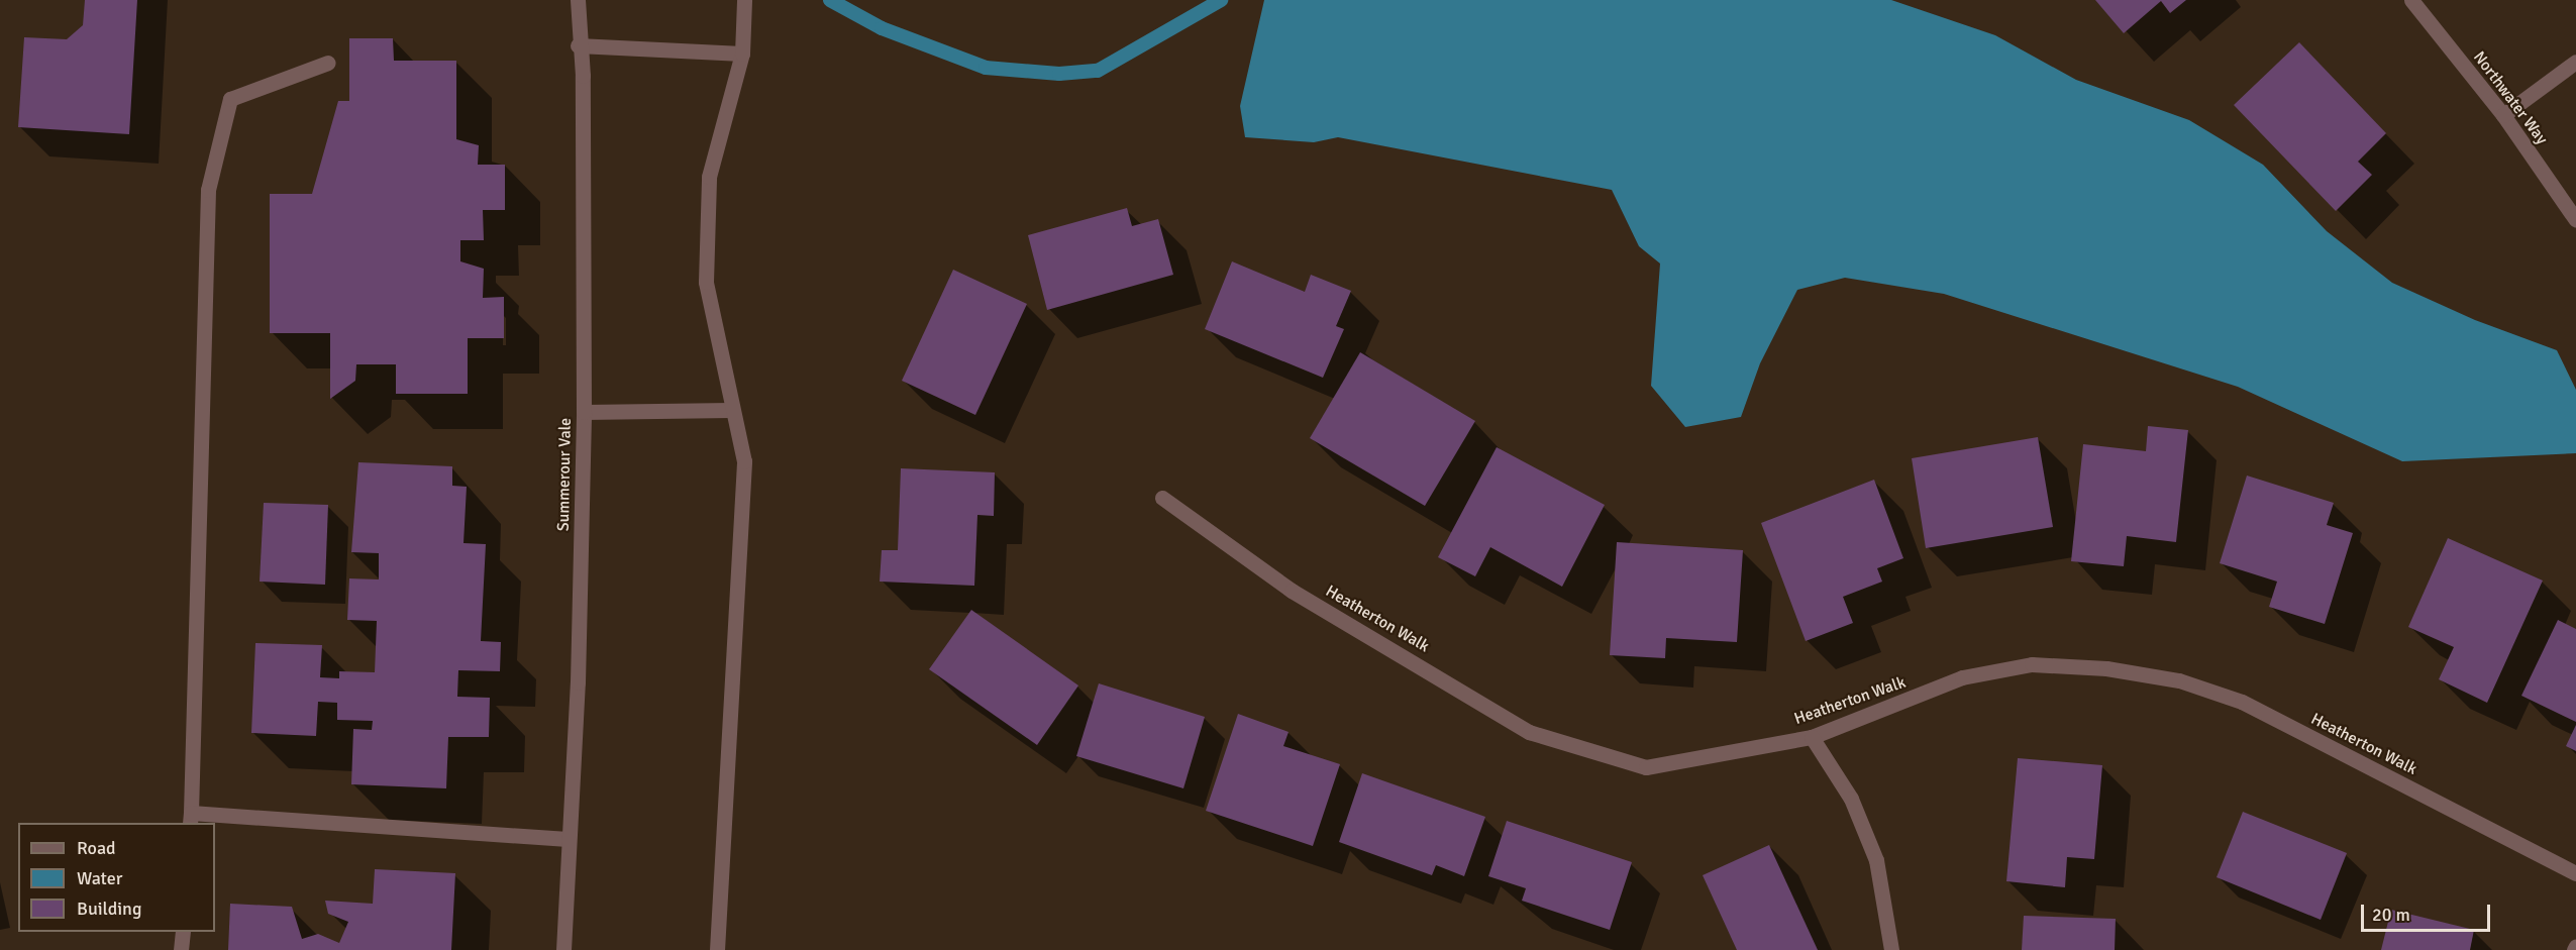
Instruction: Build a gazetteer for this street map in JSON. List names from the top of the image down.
{
  "streets": {
    "street": ["Northwater Way", "Summerour Vale", "Heatherton Walk"]
  },
  "legend": ["Road", "Water", "Building"],
  "scale_bar": "20 m"
}
